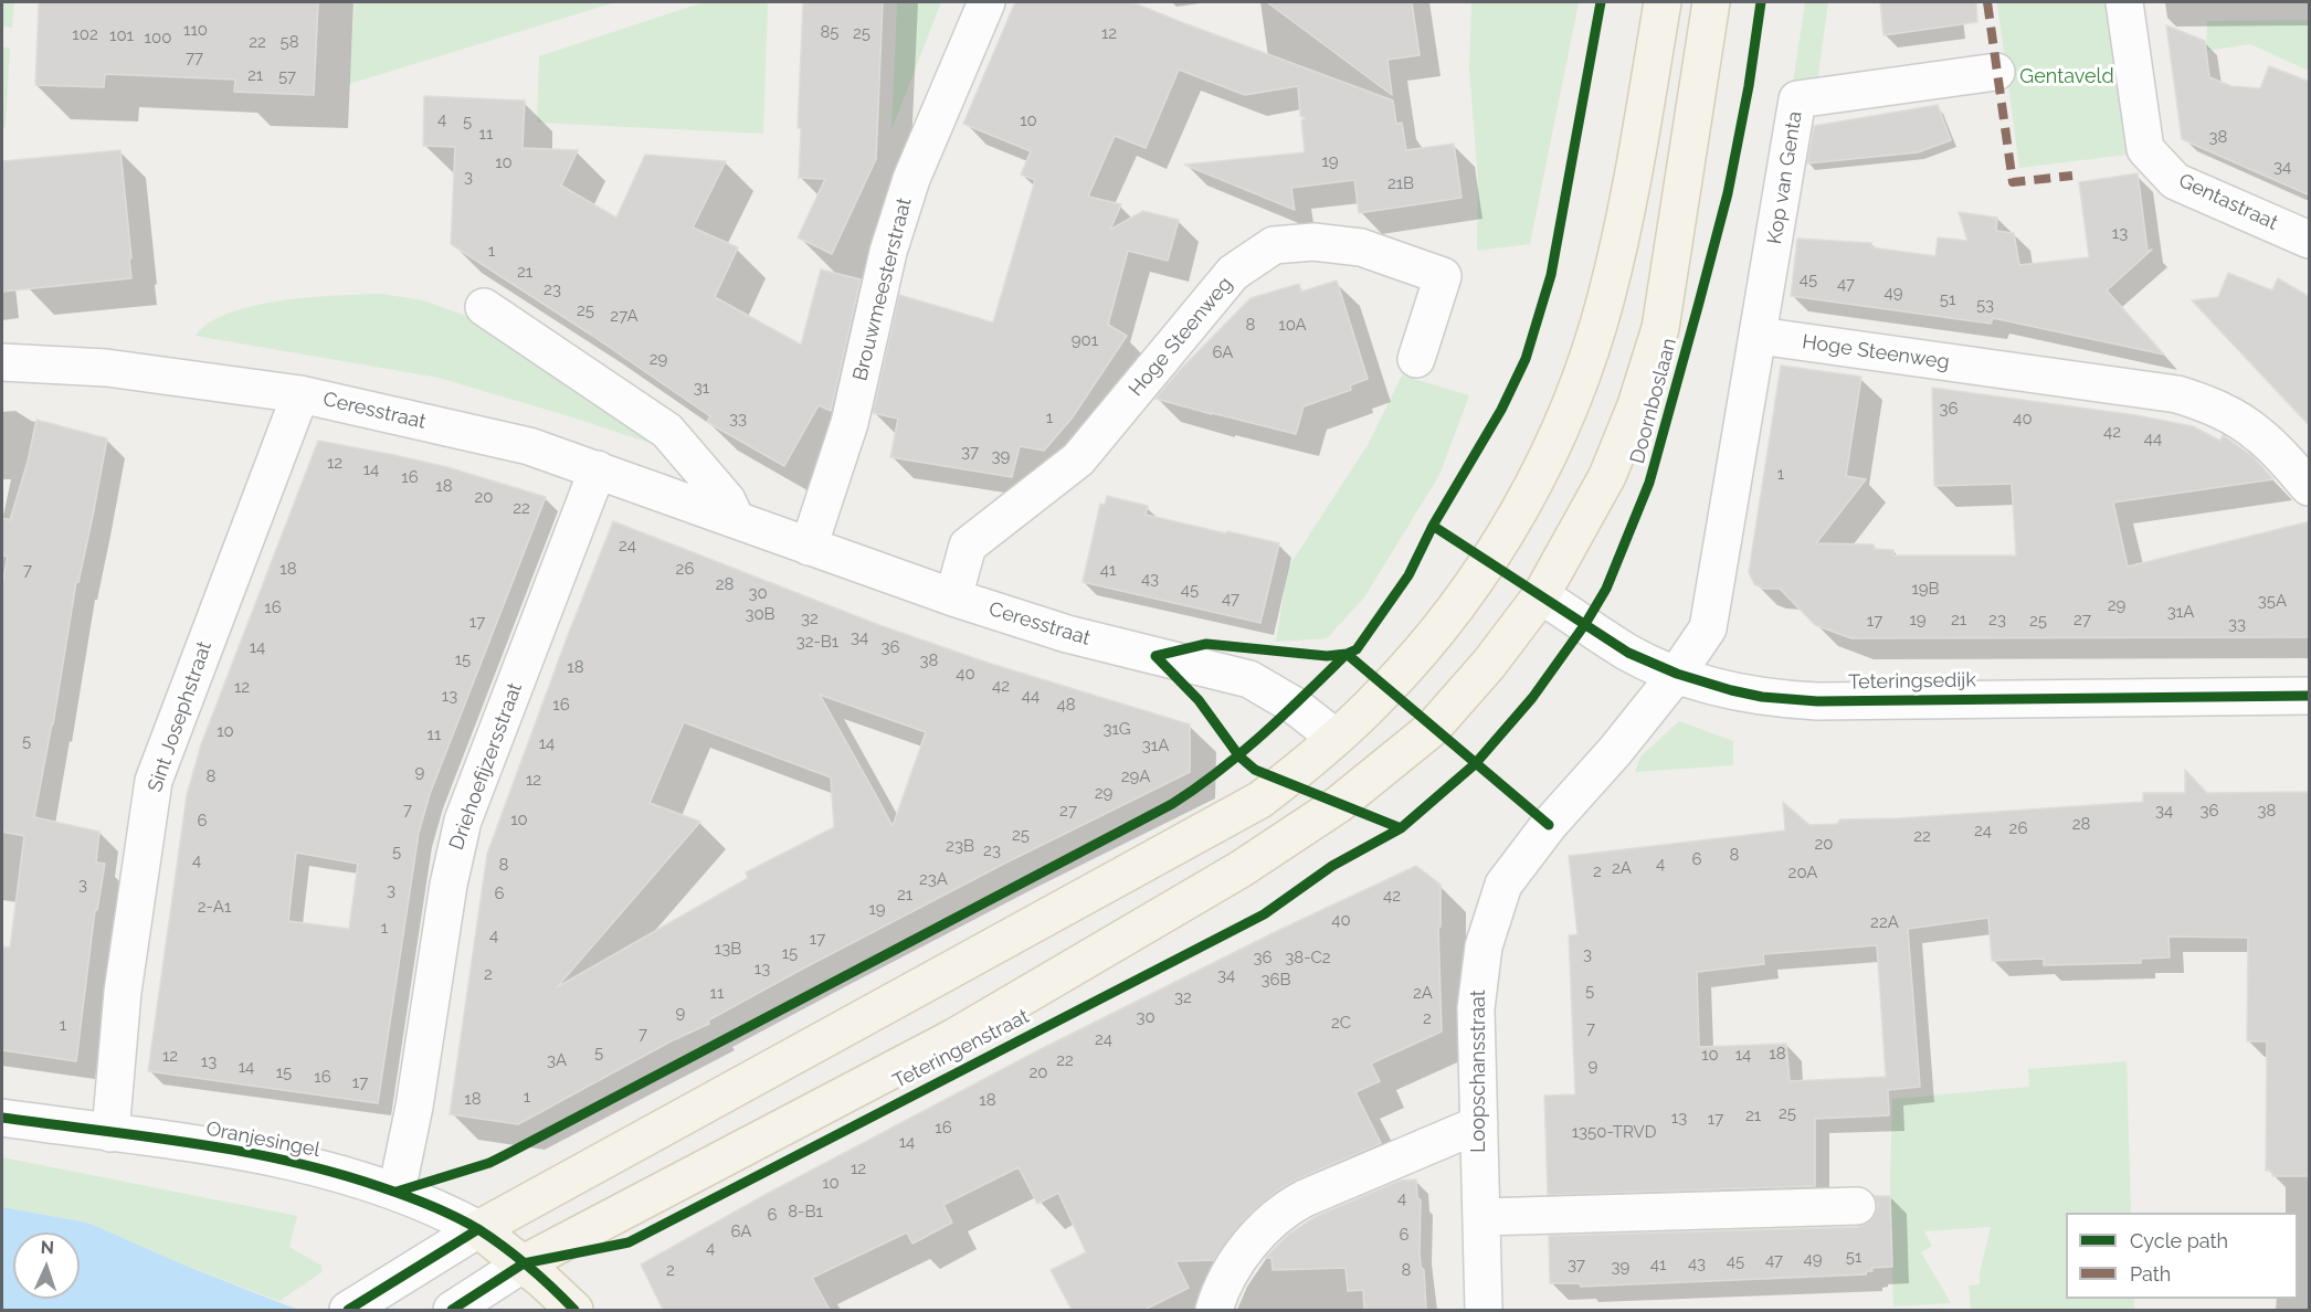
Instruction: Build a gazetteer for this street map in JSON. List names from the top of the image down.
{
  "streets": {
    "main road": ["Doornboslaan", "Teteringenstraat"],
    "street": [
      "Kop van Genta",
      "Gentastraat",
      "Brouwmeesterstraat",
      "Hoge Steenweg",
      "Ceresstraat",
      "Teteringsedijk",
      "Sint Josephstraat",
      "Driehoefijzersstraat",
      "Loopschansstraat",
      "Oranjesingel"
    ]
  },
  "crossings": [
    ["Kop van Genta", "Hoge Steenweg"],
    ["Brouwmeesterstraat", "Ceresstraat"],
    ["Hoge Steenweg", "Ceresstraat"],
    ["Doornboslaan", "Teteringsedijk"],
    ["Doornboslaan", "Teteringenstraat"],
    ["Ceresstraat", "Sint Josephstraat"],
    ["Ceresstraat", "Driehoefijzersstraat"],
    ["Teteringsedijk", "Loopschansstraat"],
    ["Sint Josephstraat", "Oranjesingel"],
    ["Driehoefijzersstraat", "Oranjesingel"],
    ["Teteringenstraat", "Oranjesingel"]
  ],
  "parks": ["Gentaveld"],
  "house_numbers": [
    "110",
    "85",
    "25",
    "12",
    "102",
    "101",
    "100",
    "22",
    "58",
    "77",
    "21",
    "57",
    "4",
    "10",
    "5",
    "11",
    "38",
    "19",
    "10",
    "34",
    "3",
    "21B",
    "13",
    "1",
    "21",
    "45",
    "47",
    "23",
    "49",
    "51",
    "53",
    "25",
    "27A",
    "8",
    "10A",
    "901",
    "6A",
    "29",
    "31",
    "36",
    "1",
    "33",
    "40",
    "42",
    "44",
    "37",
    "39",
    "12",
    "14",
    "1",
    "16",
    "18",
    "20",
    "22",
    "24",
    "18",
    "26",
    "7",
    "41",
    "43",
    "28",
    "19B",
    "45",
    "30",
    "47",
    "35A",
    "29",
    "16",
    "31A",
    "30B",
    "32",
    "19",
    "21",
    "23",
    "27",
    "17",
    "25",
    "17",
    "33",
    "34",
    "32-B1",
    "14",
    "36",
    "15",
    "38",
    "18",
    "40",
    "42",
    "12",
    "13",
    "44",
    "16",
    "48",
    "31G",
    "10",
    "11",
    "5",
    "14",
    "31A",
    "9",
    "8",
    "29A",
    "12",
    "29",
    "7",
    "27",
    "34",
    "36",
    "38",
    "10",
    "6",
    "28",
    "26",
    "24",
    "25",
    "22",
    "20",
    "23B",
    "23",
    "5",
    "8",
    "6",
    "4",
    "4",
    "8",
    "2A",
    "2",
    "20A",
    "23A",
    "3",
    "3",
    "6",
    "21",
    "42",
    "2-A1",
    "19",
    "40",
    "22A",
    "1",
    "4",
    "17",
    "13B",
    "15",
    "3",
    "36",
    "38-C2",
    "13",
    "2",
    "34",
    "36B",
    "5",
    "11",
    "2A",
    "32",
    "9",
    "30",
    "2",
    "2C",
    "1",
    "7",
    "7",
    "24",
    "5",
    "18",
    "10",
    "14",
    "12",
    "3A",
    "22",
    "13",
    "9",
    "14",
    "15",
    "20",
    "16",
    "17",
    "1",
    "18",
    "18",
    "25",
    "21",
    "13",
    "17",
    "16",
    "1350-TRVD",
    "14",
    "12",
    "10",
    "4",
    "8-B1",
    "6",
    "6A",
    "6",
    "4",
    "51",
    "49",
    "47",
    "45",
    "43",
    "37",
    "41",
    "39",
    "2",
    "8"
  ],
  "legend": ["Cycle path", "Path"],
  "north": "top"
}
